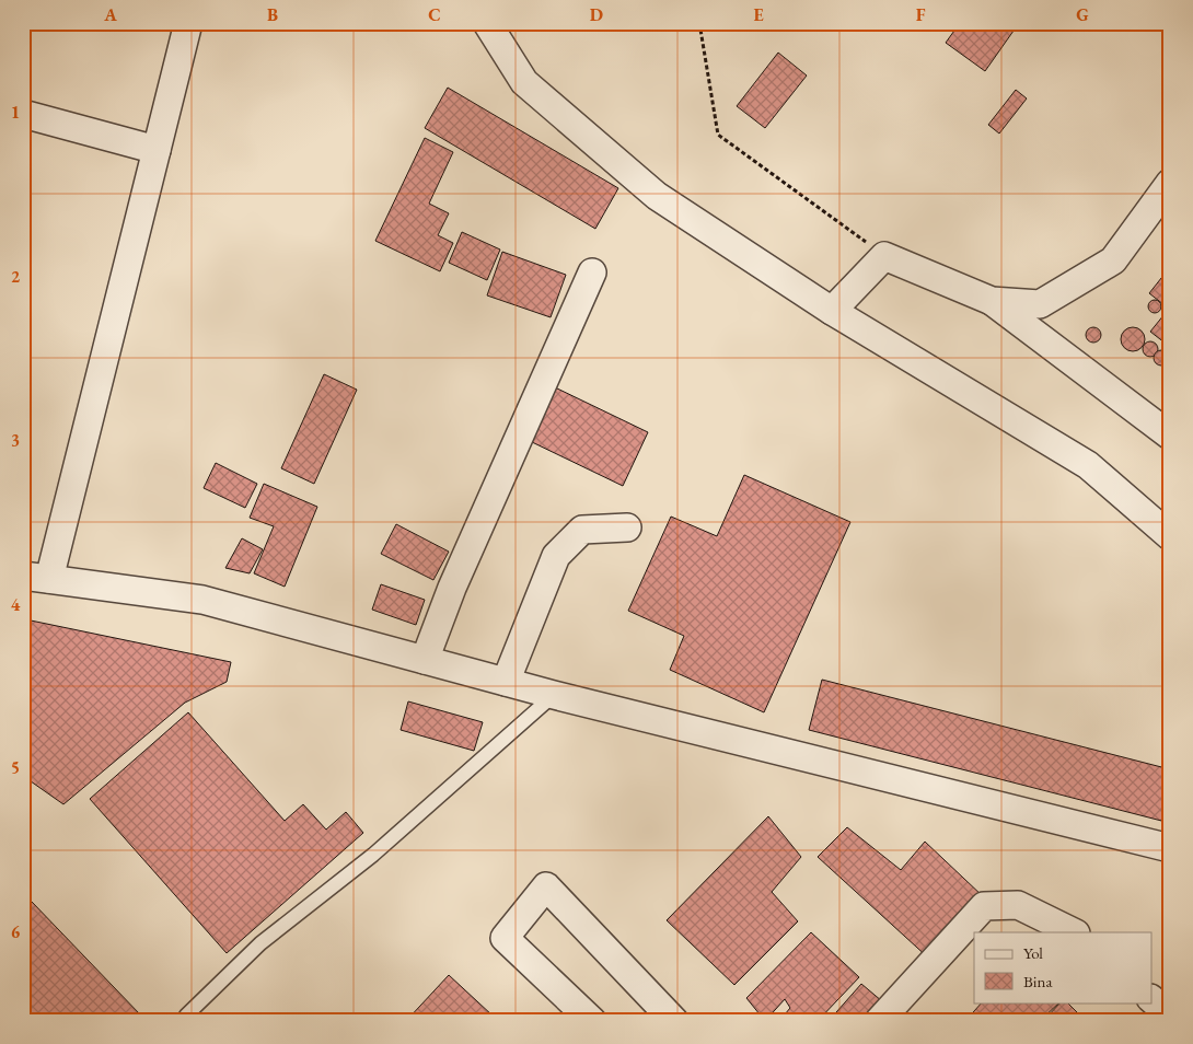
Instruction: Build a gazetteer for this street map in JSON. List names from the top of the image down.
{
  "legend": ["Yol", "Bina"],
  "grid": {
    "columns": [
      "A",
      "B",
      "C",
      "D",
      "E",
      "F",
      "G"
    ],
    "rows": [
      "1",
      "2",
      "3",
      "4",
      "5",
      "6"
    ]
  }
}
